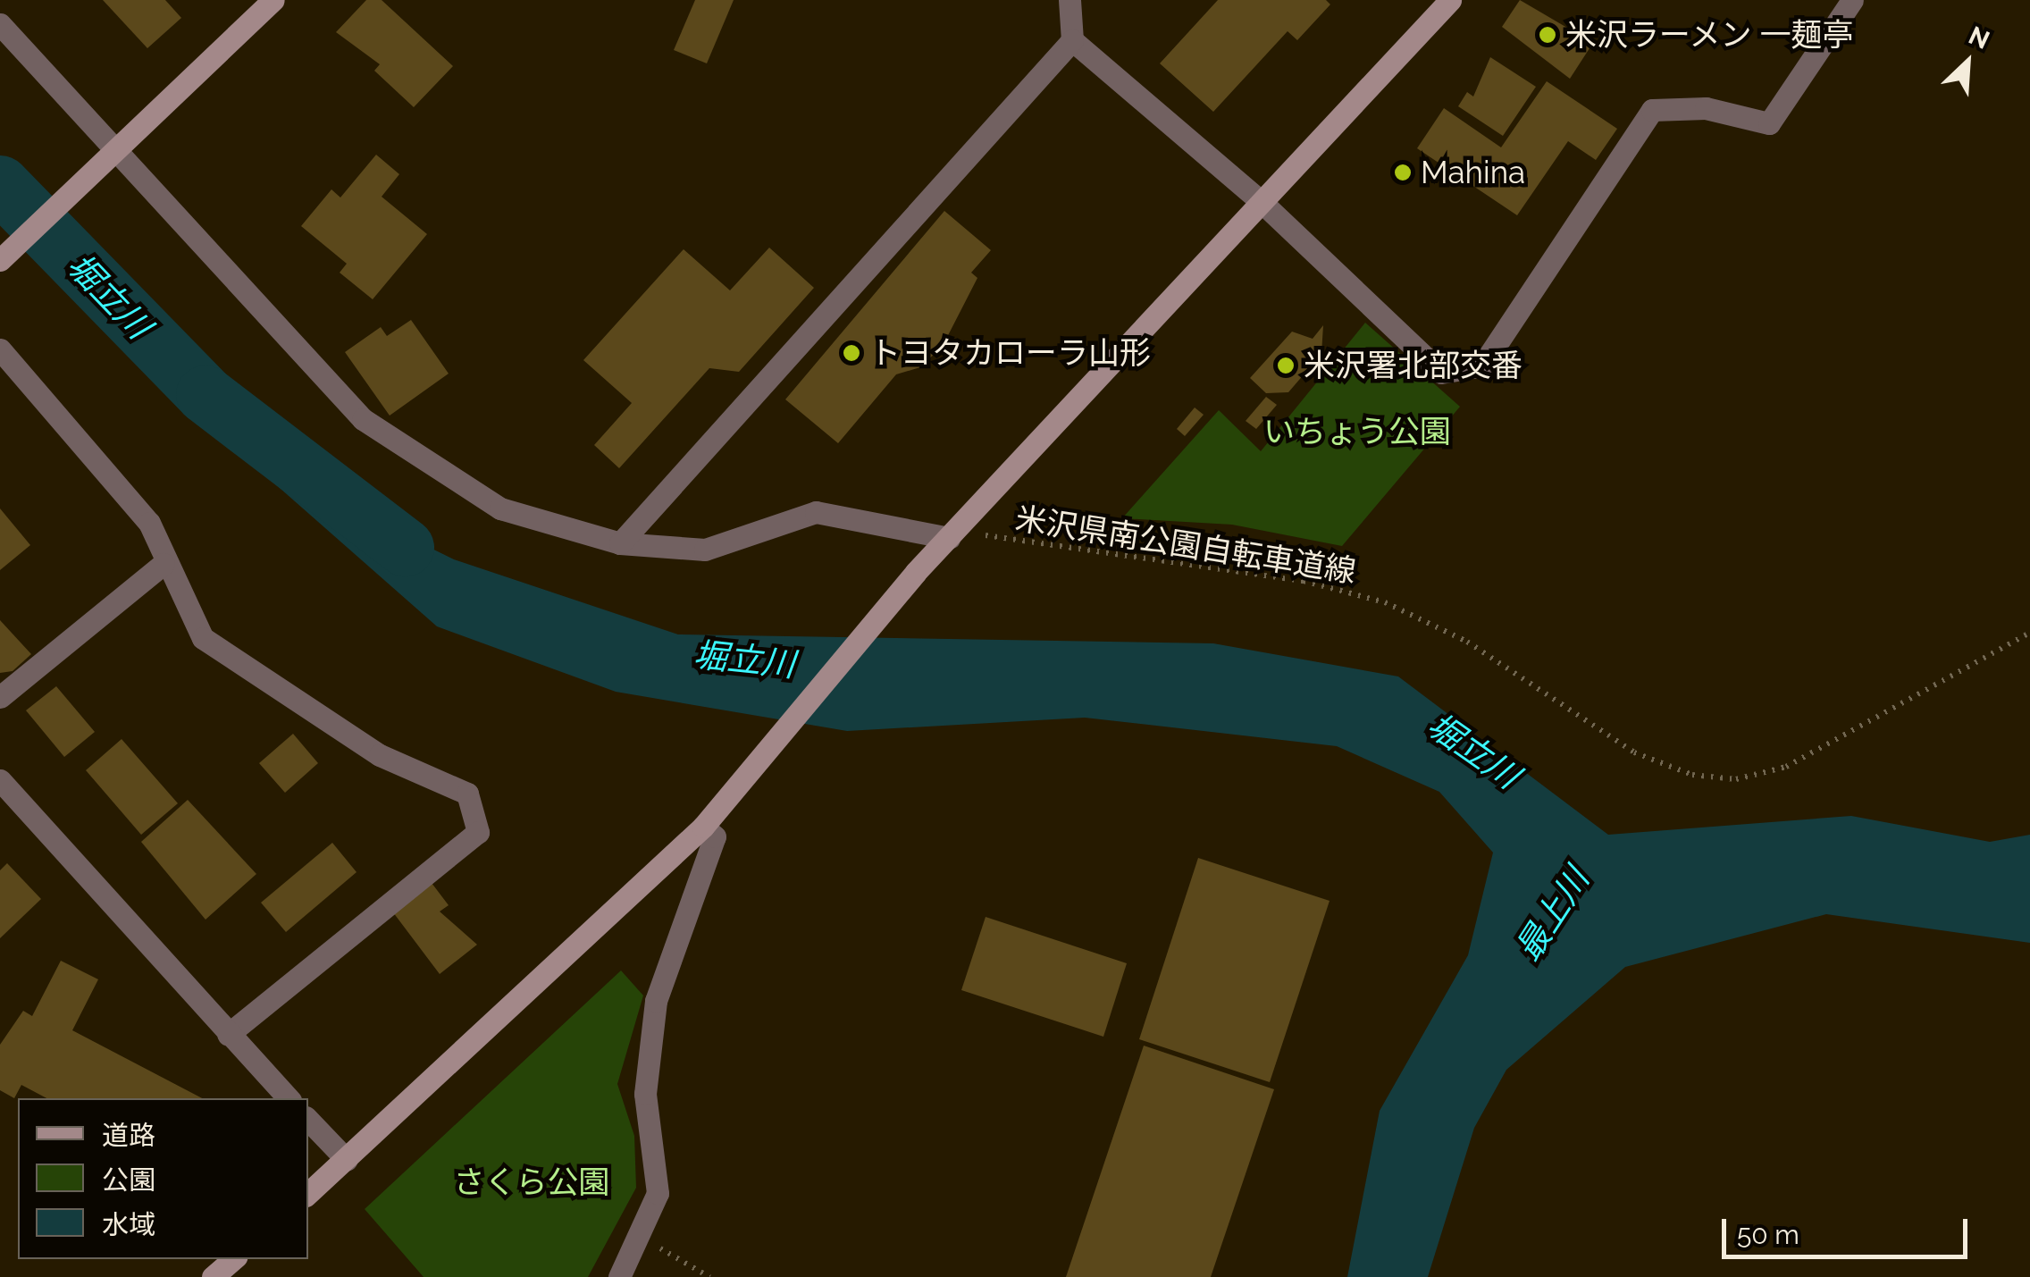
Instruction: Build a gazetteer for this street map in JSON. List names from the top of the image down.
{
  "streets": {
    "path": ["米沢県南公園自転車道線"]
  },
  "water": ["堀立川", "最上川"],
  "parks": ["いちょう公園", "さくら公園"],
  "places": [
    "米沢ラーメン 一麺亭",
    "Mahina",
    "トヨタカローラ山形",
    "米沢署北部交番"
  ],
  "legend": ["道路", "公園", "水域"],
  "scale_bar": "50 m",
  "north": "top right"
}
